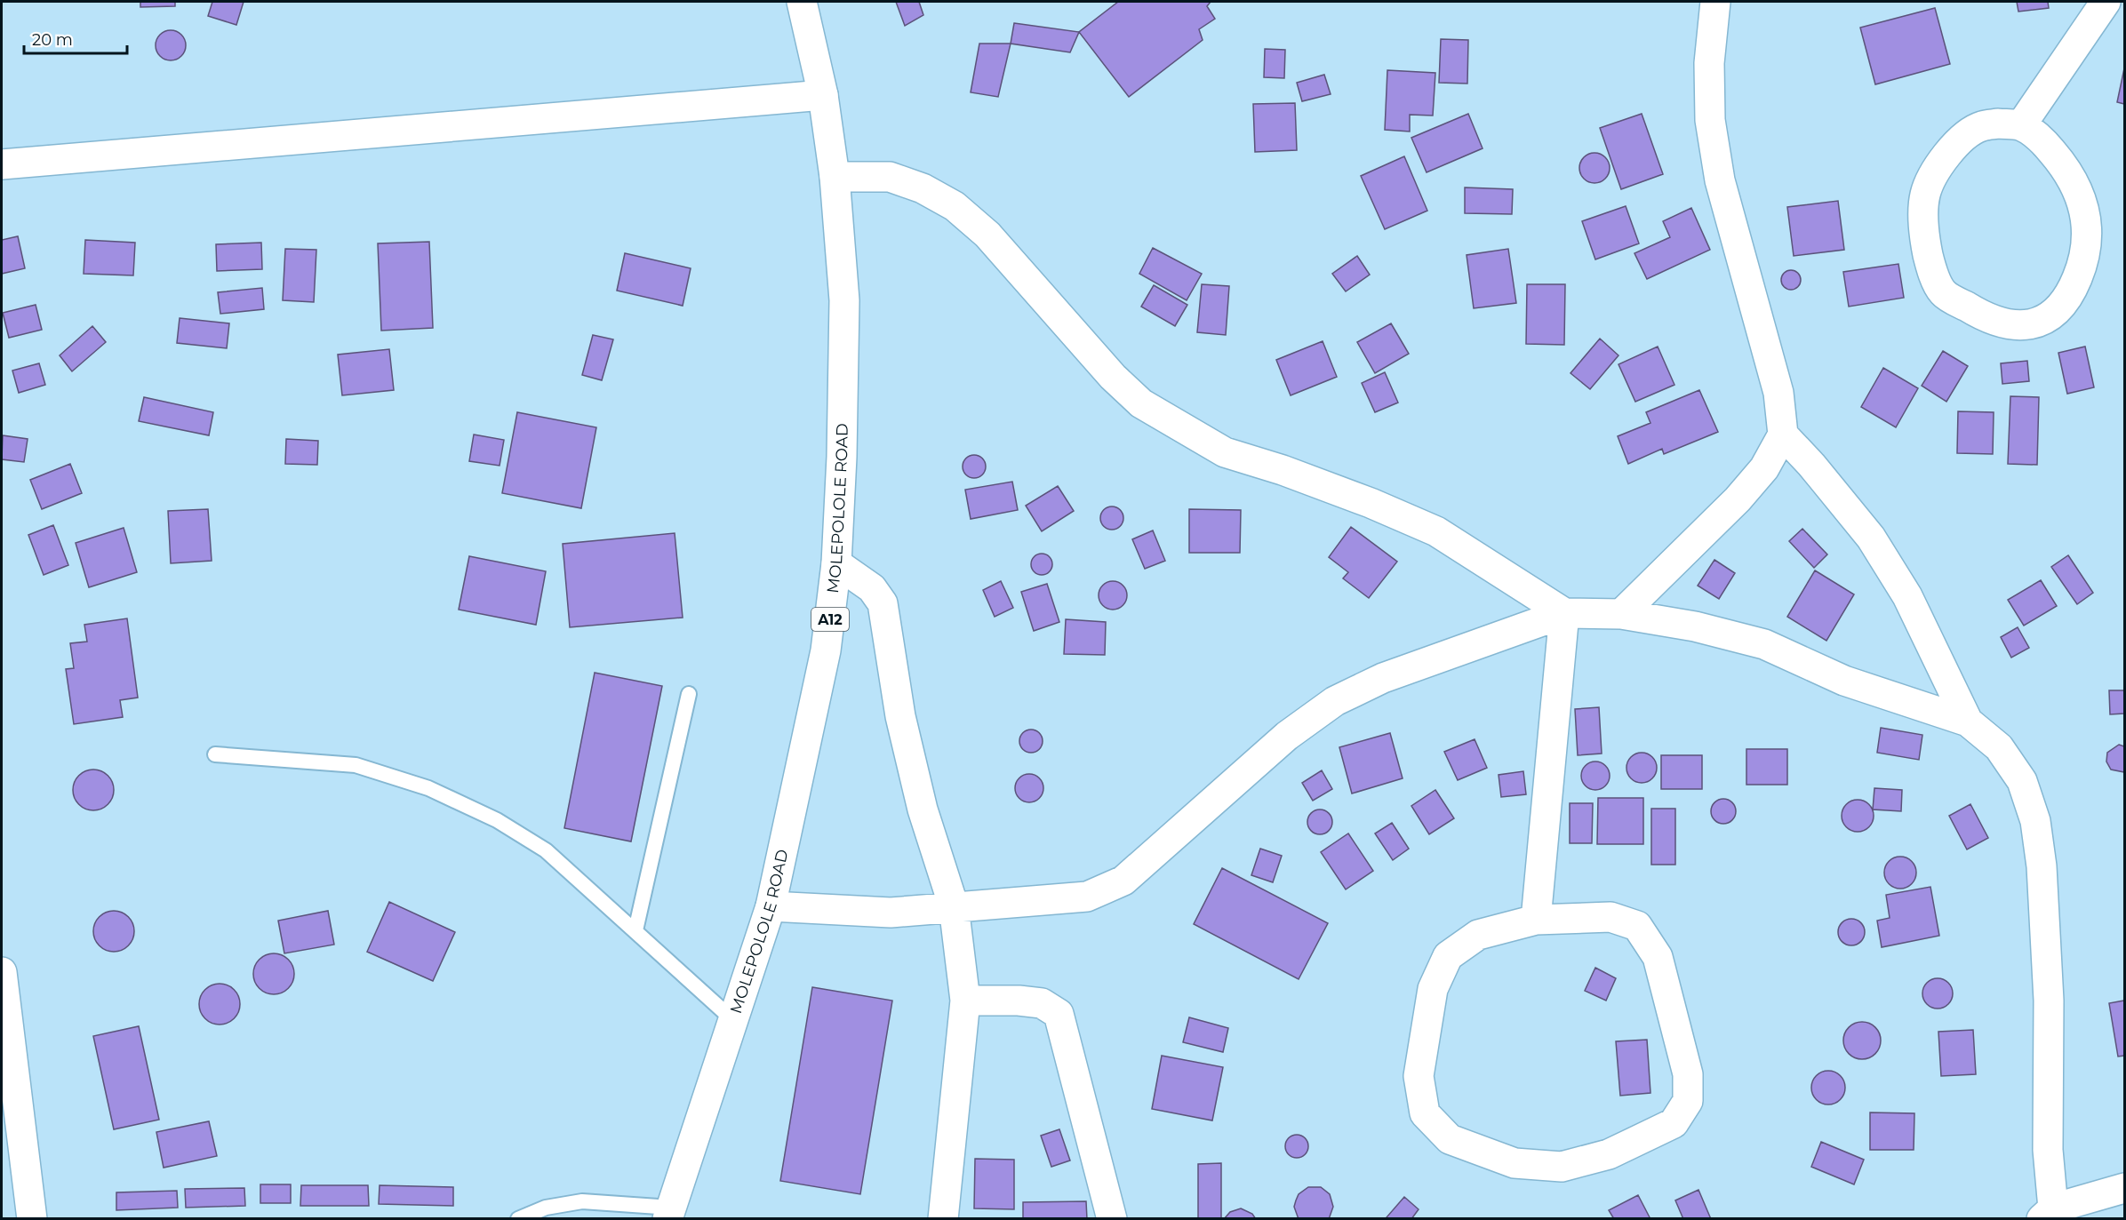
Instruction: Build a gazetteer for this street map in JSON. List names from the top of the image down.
{
  "streets": {
    "street": ["MOLEPOLOLE ROAD", "A12"]
  },
  "scale_bar": "20 m"
}
